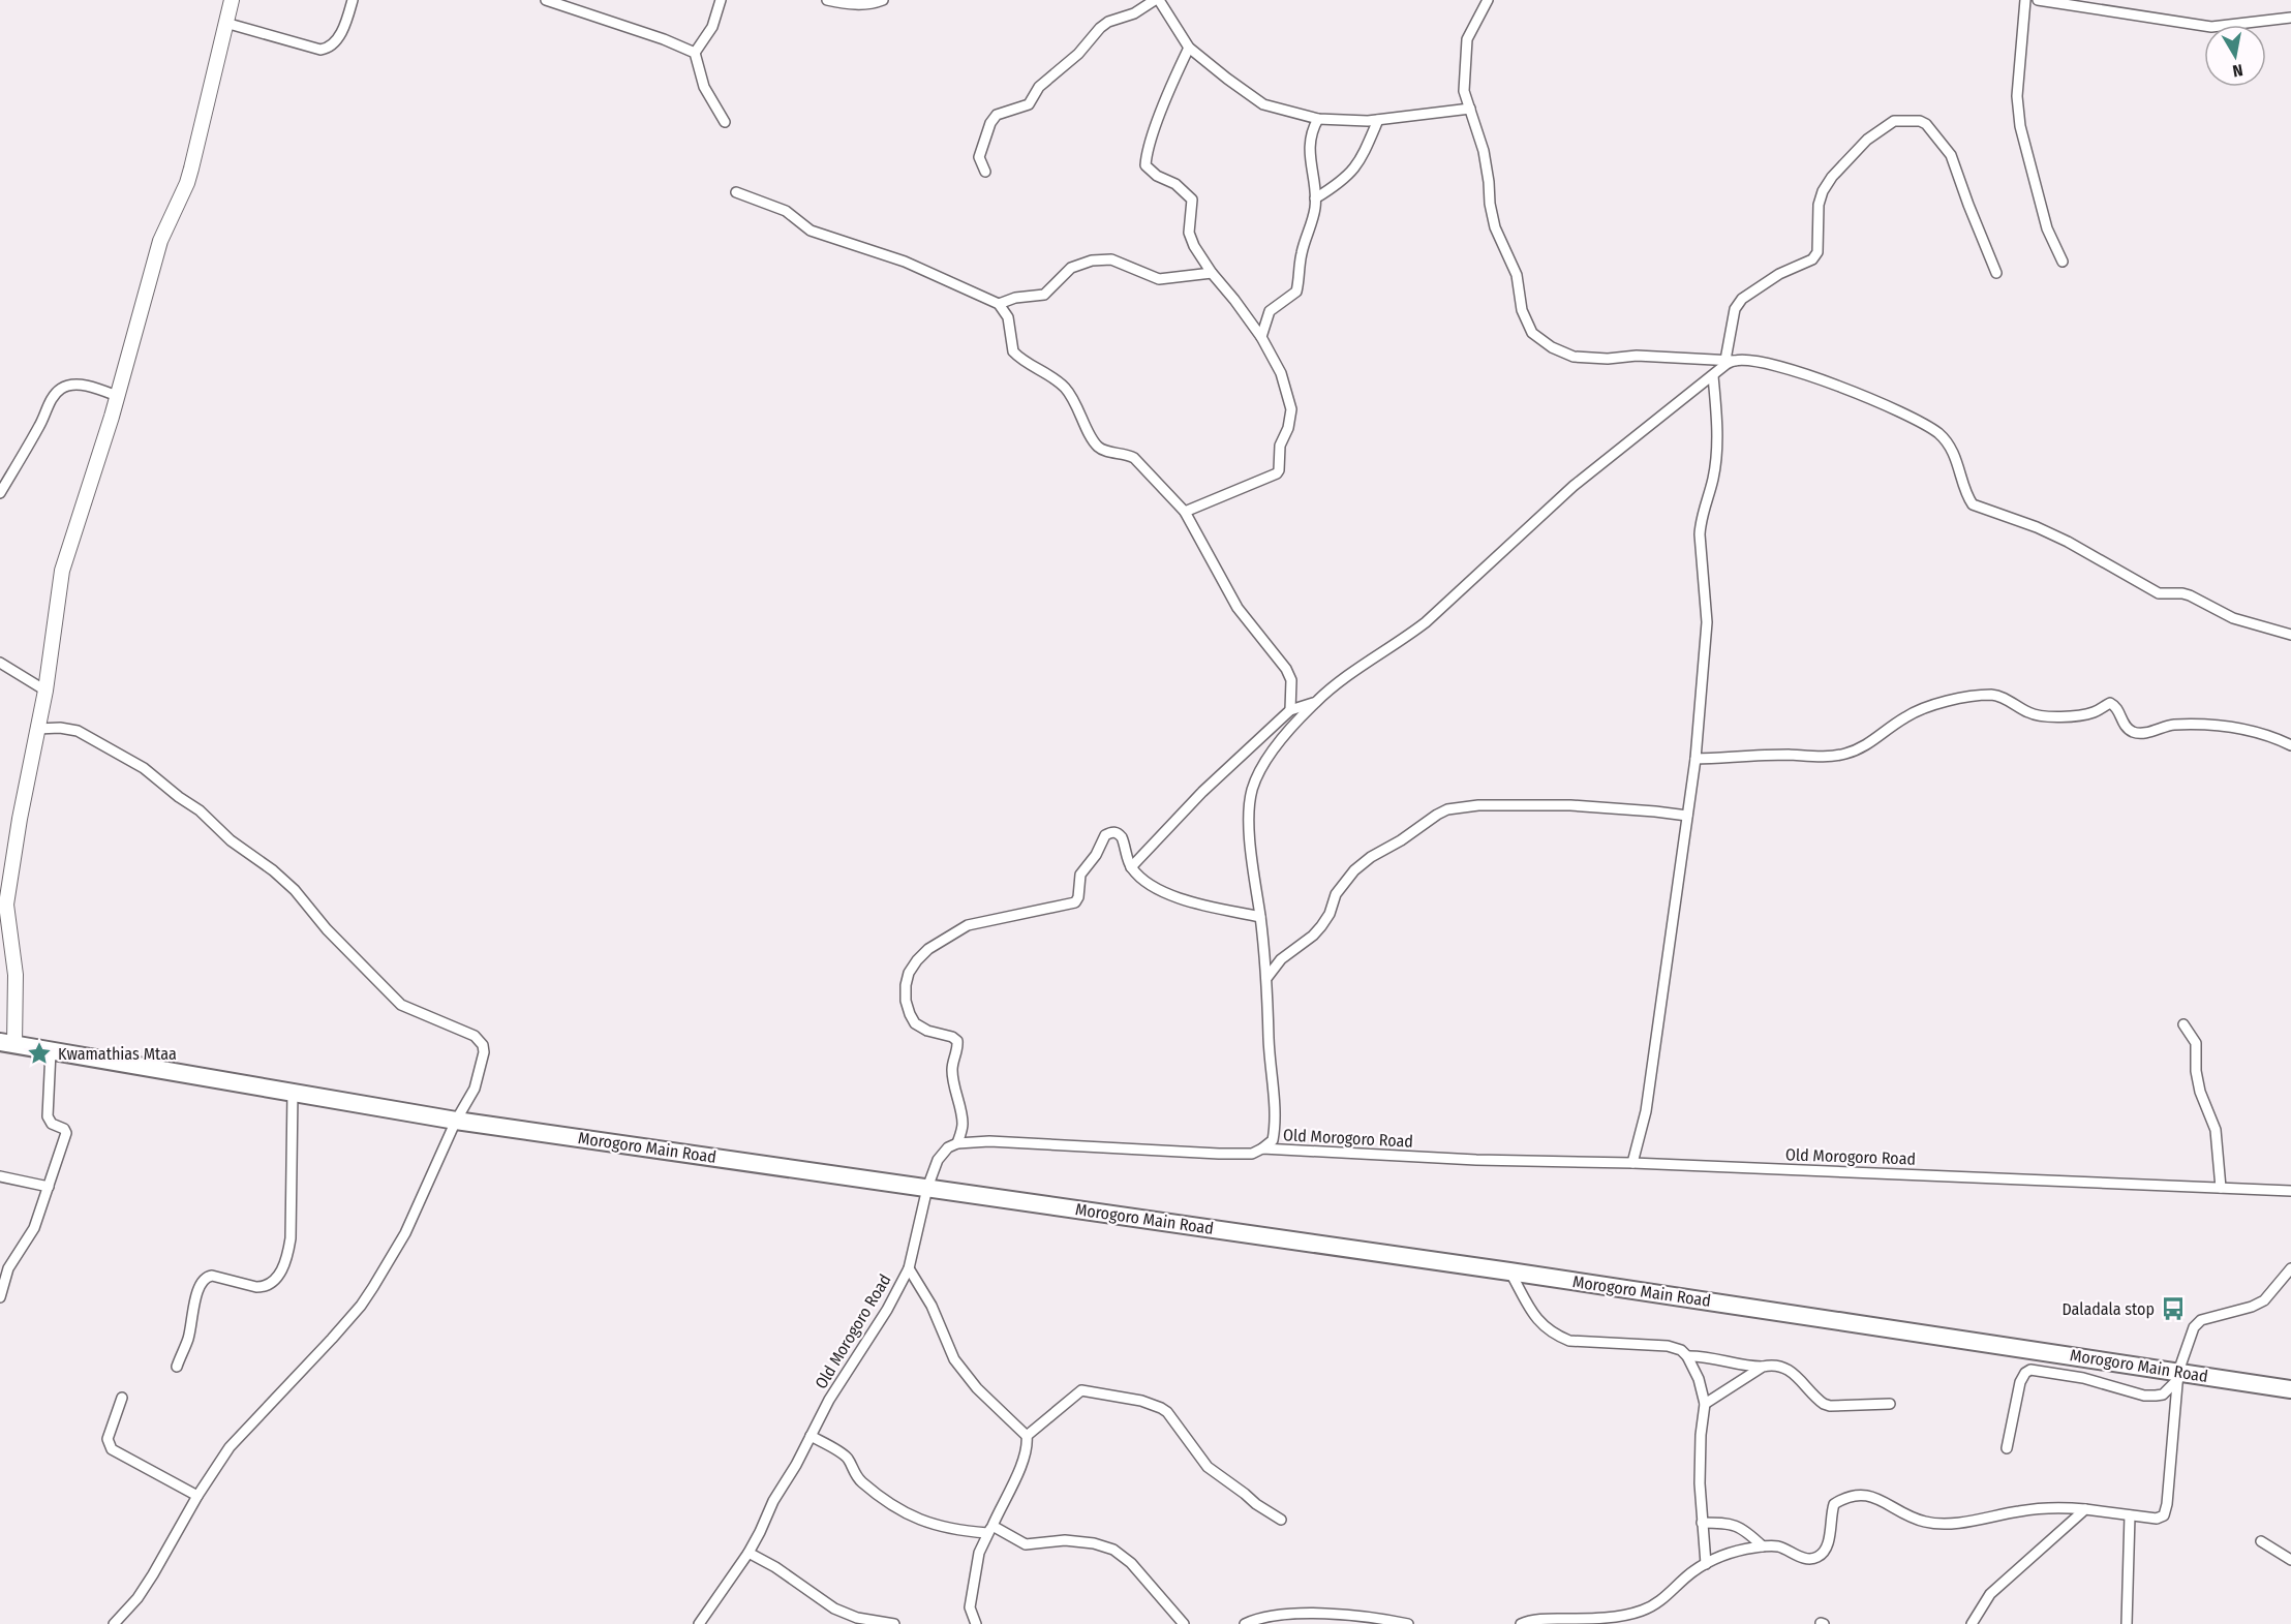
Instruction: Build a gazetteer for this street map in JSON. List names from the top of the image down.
{
  "streets": {
    "highway": ["Morogoro Main Road"],
    "street": ["Old Morogoro Road"]
  },
  "crossings": [
    ["Old Morogoro Road", "Morogoro Main Road"]
  ],
  "places": {
    "place": ["Kwamathias Mtaa"],
    "bus stop": ["Daladala stop"]
  },
  "north": "bottom"
}
